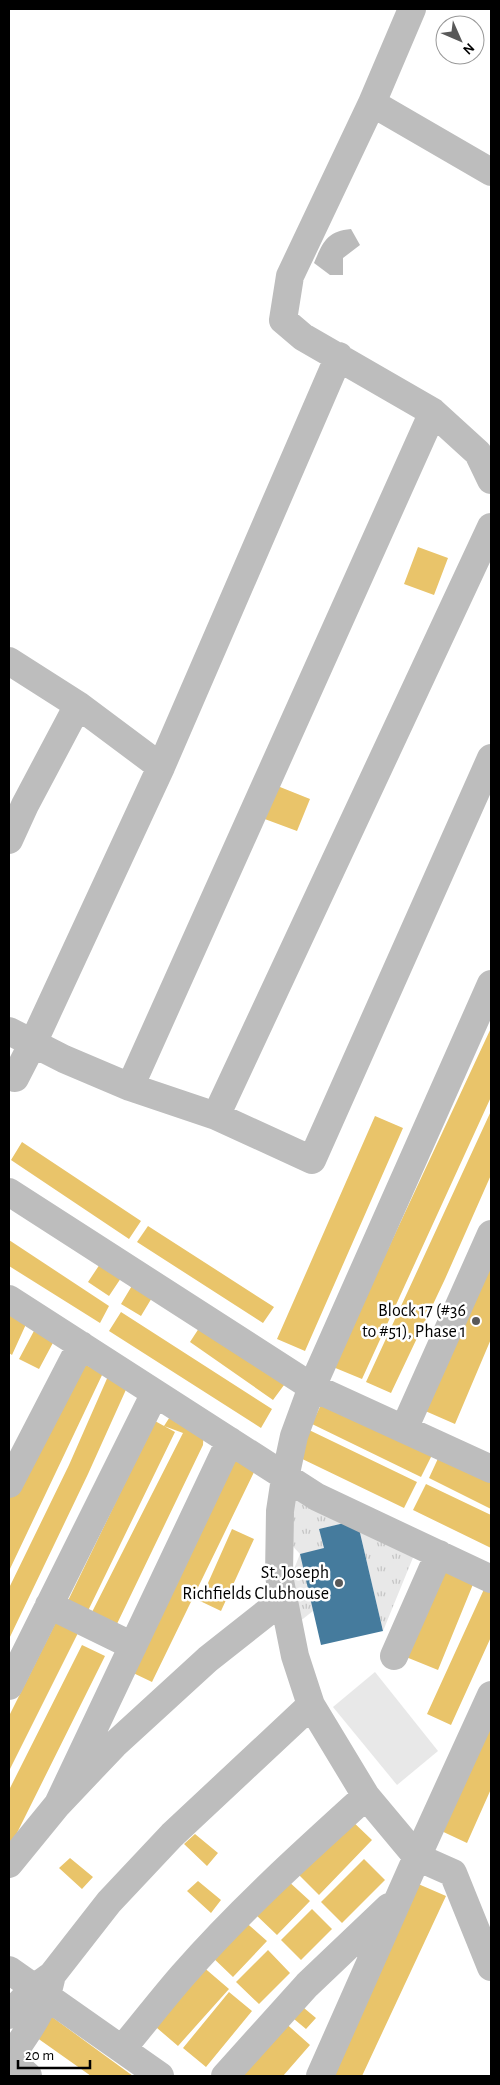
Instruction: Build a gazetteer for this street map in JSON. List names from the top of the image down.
{
  "places": ["Block 17 (#36 to #51), Phase 1", "St. Joseph Richfields Clubhouse"],
  "scale_bar": "20 m",
  "north": "bottom right"
}
